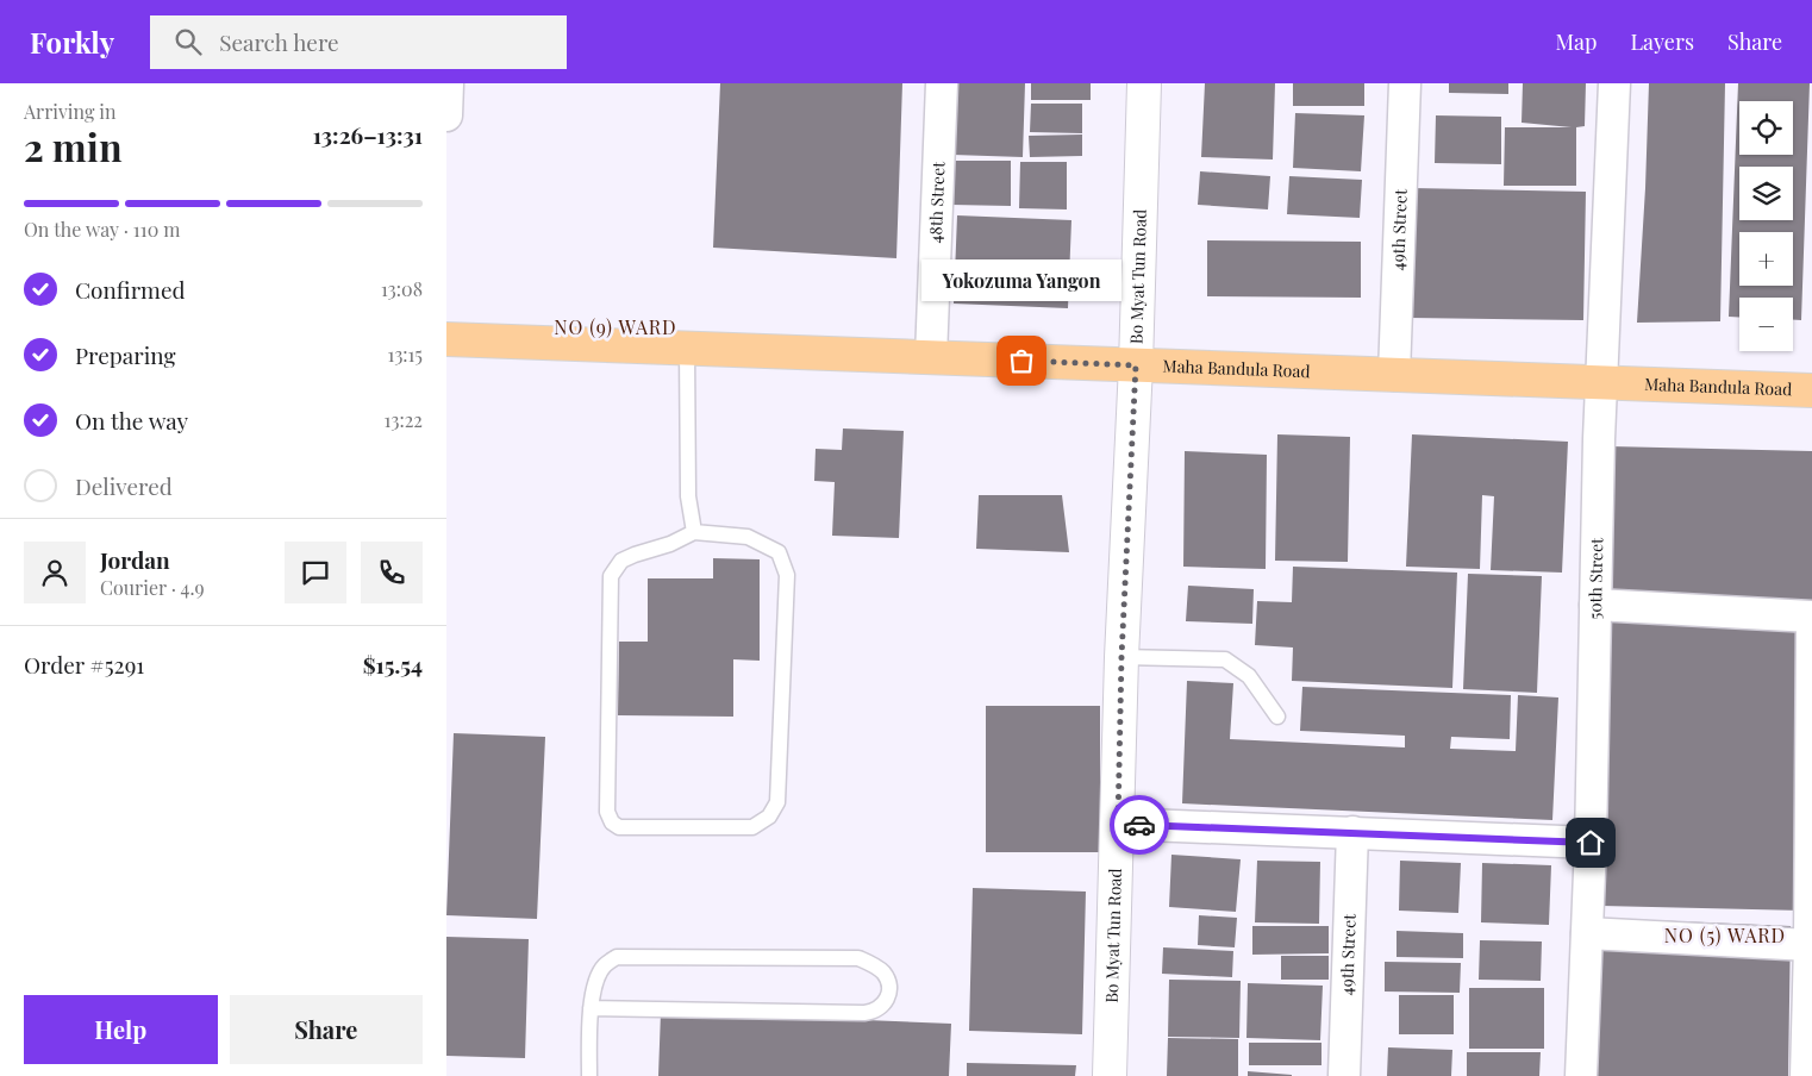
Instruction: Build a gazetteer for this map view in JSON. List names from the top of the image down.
{
  "streets": {
    "main road": ["Bo Myat Tun Road", "Maha Bandula Road"],
    "street": ["48th Street", "49th Street", "50th Street"]
  },
  "crossings": [
    ["48th Street", "Maha Bandula Road"],
    ["49th Street", "Maha Bandula Road"],
    ["Bo Myat Tun Road", "Maha Bandula Road"],
    ["Maha Bandula Road", "50th Street"]
  ],
  "districts": ["NO (9) WARD", "NO (5) WARD"],
  "places": ["Yokozuma Yangon"],
  "page": {
    "header": "Forkly",
    "search": "Search here",
    "nav": ["Map", "Layers", "Share"],
    "heading": ["2 min", "Arriving in", "13:26–13:31"],
    "panel": [
      "Jordan",
      "Courier · 4.9",
      "Order #5291",
      "$15.54"
    ],
    "map_buttons": ["+", "−"],
    "bar": "On the way · 110 m",
    "list": [
      ["Confirmed", "13:08"],
      ["Preparing", "13:15"],
      ["On the way", "13:22"],
      "Delivered"
    ],
    "bubble": "Yokozuma Yangon",
    "buttons": ["Help", "Share"]
  }
}
